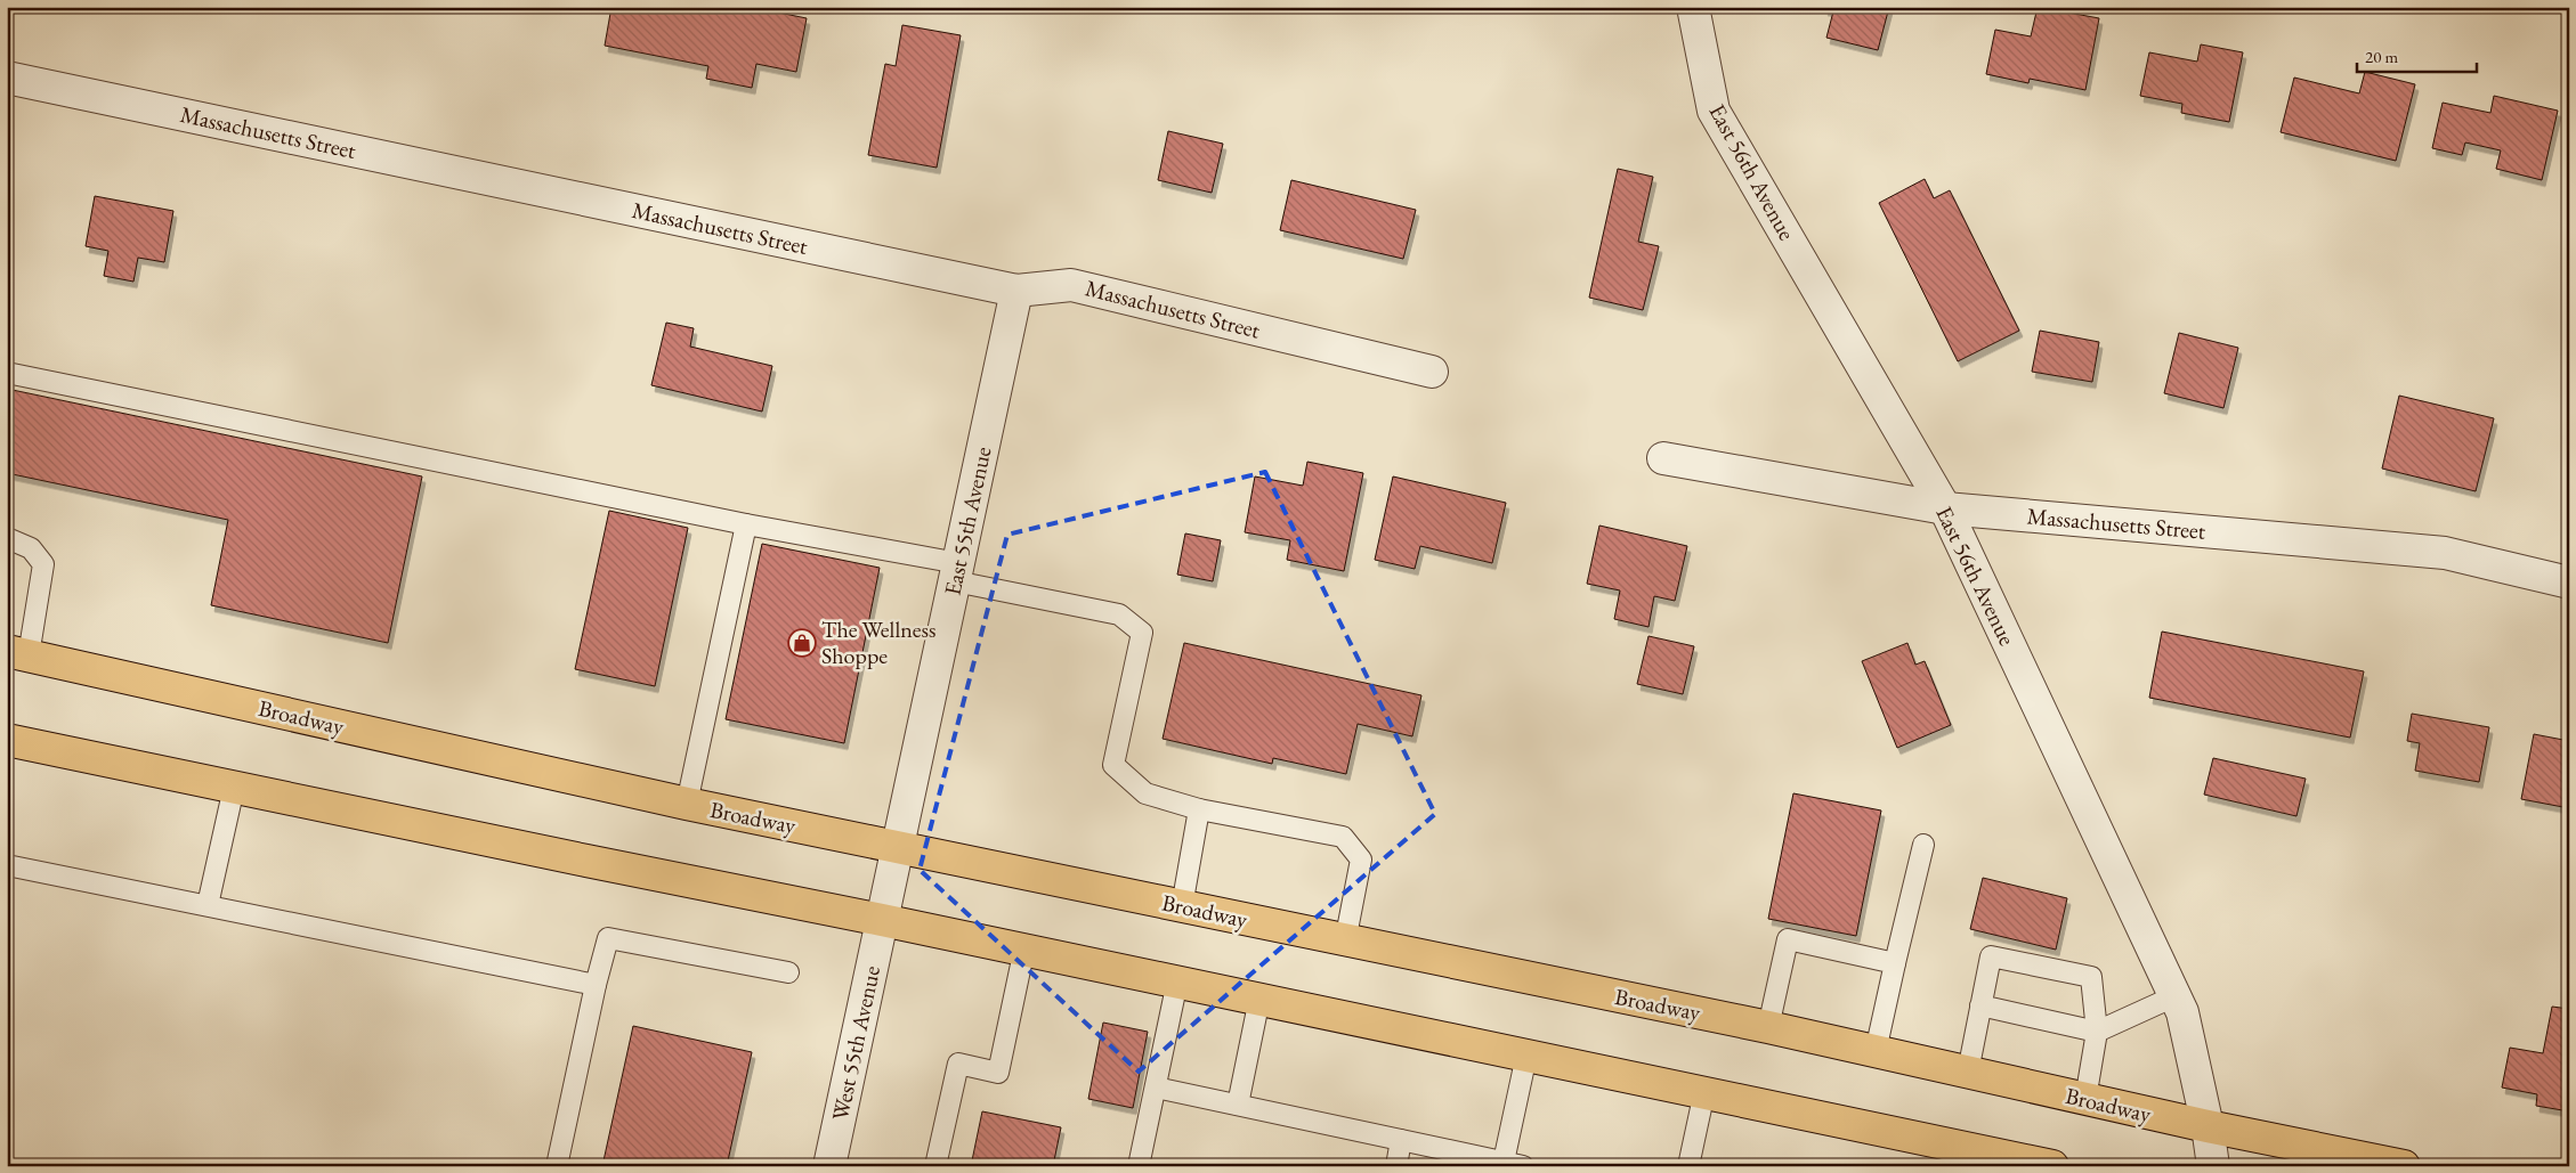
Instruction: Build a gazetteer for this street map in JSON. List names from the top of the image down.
{
  "streets": {
    "main road": ["Broadway"],
    "street": [
      "Massachusetts Street",
      "East 56th Avenue",
      "East 55th Avenue",
      "West 55th Avenue"
    ]
  },
  "crossings": [
    ["Massachusetts Street", "East 56th Avenue"],
    ["Massachusetts Street", "East 55th Avenue"],
    ["East 56th Avenue", "Broadway"],
    ["East 55th Avenue", "Broadway"],
    ["East 55th Avenue", "West 55th Avenue"]
  ],
  "places": {
    "shop": ["The Wellness Shoppe"]
  },
  "scale_bar": "20 m"
}
